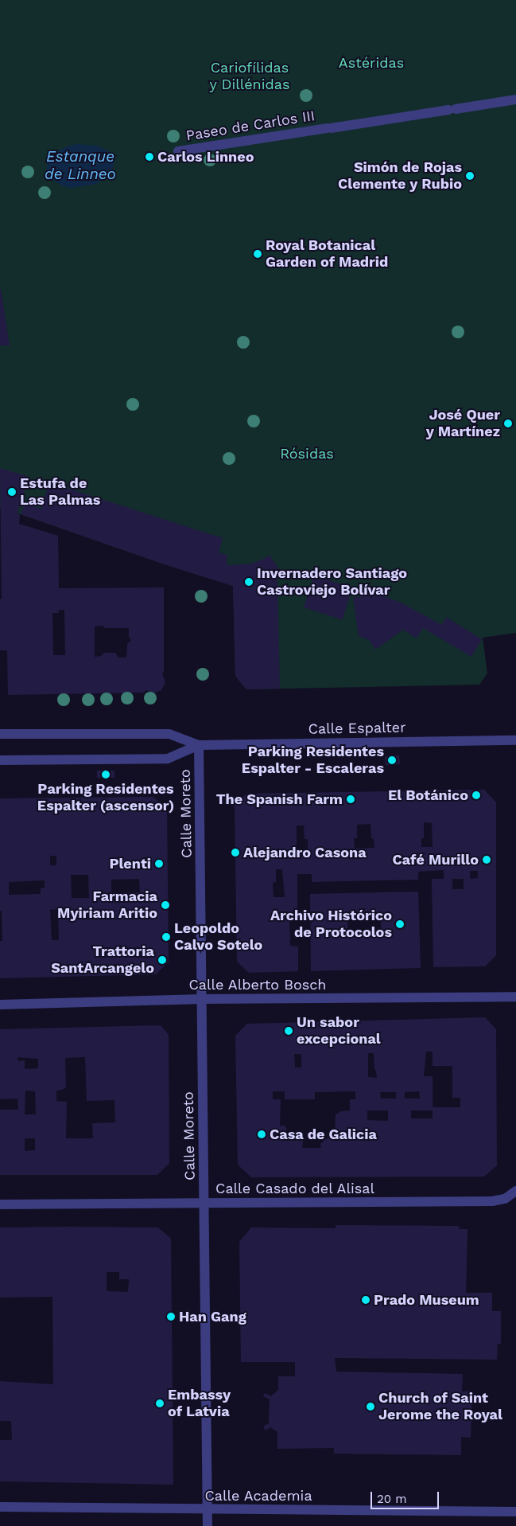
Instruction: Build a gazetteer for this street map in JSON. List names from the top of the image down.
{
  "streets": {
    "street": [
      "Paseo de Carlos III",
      "Calle Espalter",
      "Calle Moreto",
      "Calle Alberto Bosch",
      "Calle Casado del Alisal",
      "Calle Academia"
    ]
  },
  "crossings": [
    ["Calle Espalter", "Calle Moreto"],
    ["Calle Moreto", "Calle Alberto Bosch"],
    ["Calle Moreto", "Calle Casado del Alisal"],
    ["Calle Moreto", "Calle Academia"]
  ],
  "water": ["Estanque de Linneo"],
  "parks": ["Astéridas", "Cariofílidas y Dillénidas", "Rósidas"],
  "places": [
    "Carlos Linneo",
    "Simón de Rojas Clemente y Rubio",
    "Royal Botanical Garden of Madrid",
    "José Quer y Martínez",
    "Estufa de Las Palmas",
    "Invernadero Santiago Castroviejo Bolívar",
    "Parking Residentes Espalter - Escaleras",
    "Parking Residentes Espalter (ascensor)",
    "El Botánico",
    "The Spanish Farm",
    "Alejandro Casona",
    "Café Murillo",
    "Plenti",
    "Farmacia Myiriam Aritio",
    "Archivo Histórico de Protocolos",
    "Leopoldo Calvo Sotelo",
    "Trattoria SantArcangelo",
    "Un sabor excepcional",
    "Casa de Galicia",
    "Prado Museum",
    "Han Gang",
    "Embassy of Latvia",
    "Church of Saint Jerome the Royal"
  ],
  "scale_bar": "20 m"
}
